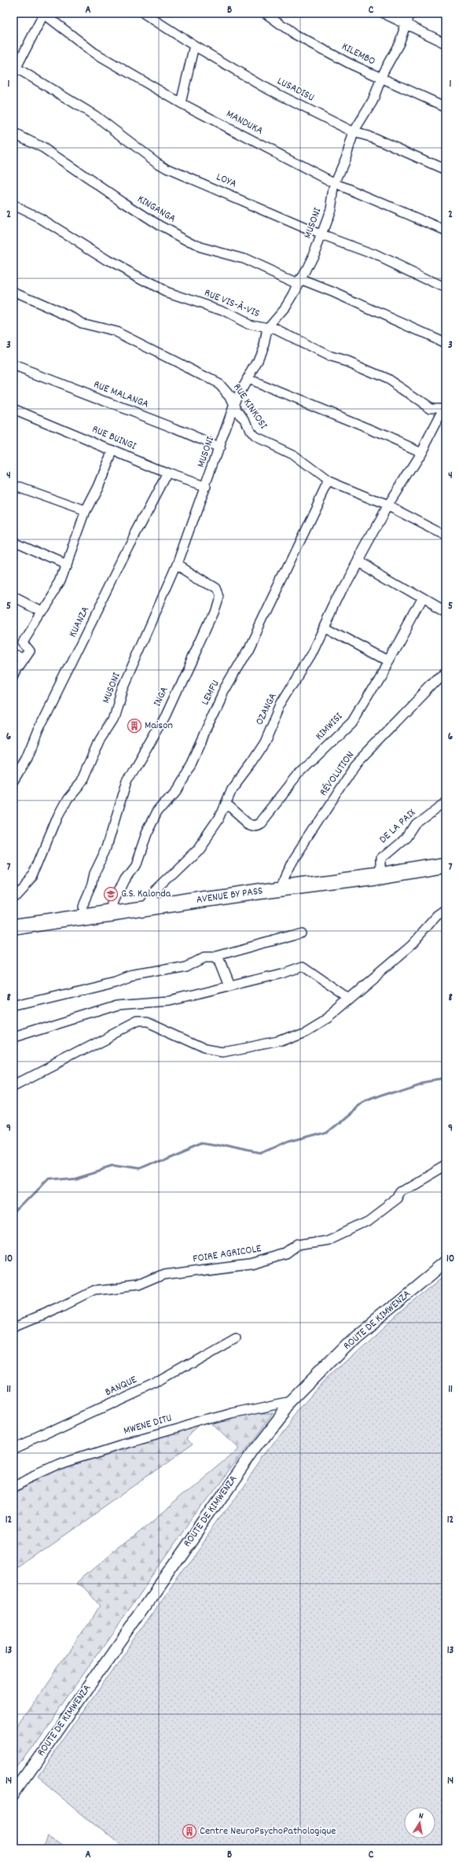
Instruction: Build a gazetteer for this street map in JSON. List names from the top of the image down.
{
  "streets": {
    "highway": ["AVENUE BY PASS"],
    "street": [
      "KILEMBO",
      "LUSADISU",
      "MANDUKA",
      "LOYA",
      "KINGANGA",
      "MUSONI",
      "RUE VIS-À-VIS",
      "RUE MALANGA",
      "RUE KINKOSI",
      "RUE BUINGI",
      "KUANZA",
      "LEMFU",
      "INGA",
      "OZANGA",
      "KIMWISI",
      "RÉVOLUTION",
      "DE LA PAIX",
      "FOIRE AGRICOLE",
      "ROUTE DE KIMWENZA",
      "BANQUE",
      "MWENE DITU"
    ]
  },
  "crossings": [
    ["KILEMBO", "MUSONI"],
    ["LUSADISU", "MUSONI"],
    ["MANDUKA", "MUSONI"],
    ["LOYA", "MUSONI"],
    ["KINGANGA", "MUSONI"],
    ["MUSONI", "RUE VIS-À-VIS"],
    ["MUSONI", "RUE MALANGA"],
    ["MUSONI", "RUE KINKOSI"],
    ["MUSONI", "RUE BUINGI"],
    ["MUSONI", "INGA"],
    ["RUE VIS-À-VIS", "OZANGA"],
    ["RUE KINKOSI", "LEMFU"],
    ["RUE KINKOSI", "OZANGA"],
    ["RUE BUINGI", "KUANZA"],
    ["LEMFU", "AVENUE BY PASS"],
    ["OZANGA", "KIMWISI"],
    ["OZANGA", "AVENUE BY PASS"],
    ["RÉVOLUTION", "AVENUE BY PASS"],
    ["DE LA PAIX", "AVENUE BY PASS"],
    ["ROUTE DE KIMWENZA", "MWENE DITU"]
  ],
  "places": {
    "building": ["Maison", "Centre NeuroPsychoPathologique"],
    "school or university": ["G.S. Kalonda"]
  },
  "north": "top",
  "grid": {
    "columns": ["A", "B", "C"],
    "rows": [
      "1",
      "2",
      "3",
      "4",
      "5",
      "6",
      "7",
      "8",
      "9",
      "10",
      "11",
      "12",
      "13",
      "14"
    ]
  }
}
